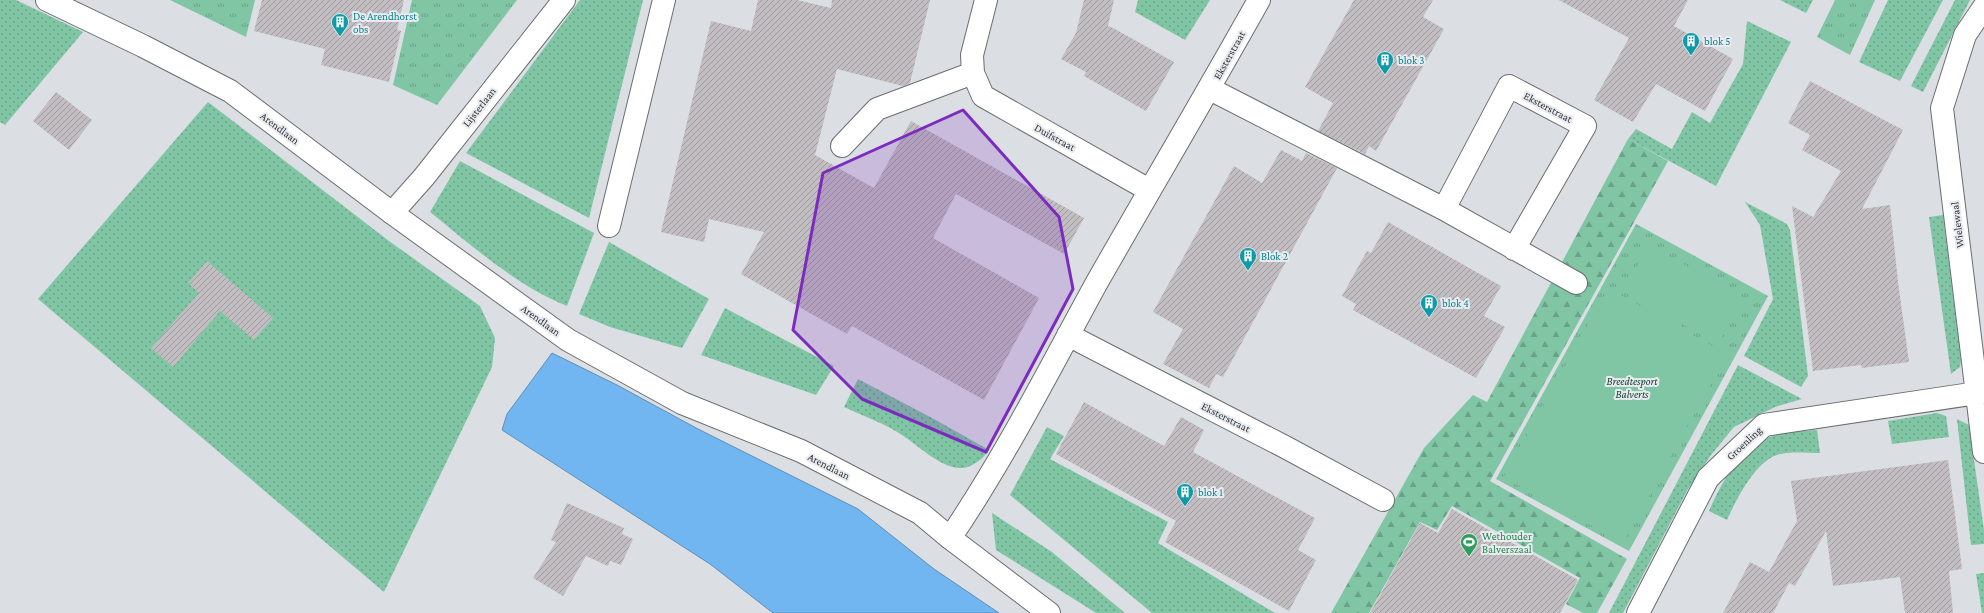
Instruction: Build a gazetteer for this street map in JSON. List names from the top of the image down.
{
  "streets": {
    "street": [
      "Eksterstraat",
      "Lijsterlaan",
      "Arendlaan",
      "Duifstraat",
      "Wielewaal",
      "Groenling"
    ]
  },
  "crossings": [
    ["Eksterstraat", "Arendlaan"],
    ["Eksterstraat", "Duifstraat"],
    ["Lijsterlaan", "Arendlaan"],
    ["Wielewaal", "Groenling"]
  ],
  "parks": ["Breedtesport Balverts"],
  "places": {
    "building": [
      "De Arendhorst obs",
      "blok 5",
      "blok 3",
      "Blok 2",
      "blok 4",
      "blok 1"
    ],
    "sports": ["Wethouder Balverszaal"]
  }
}
